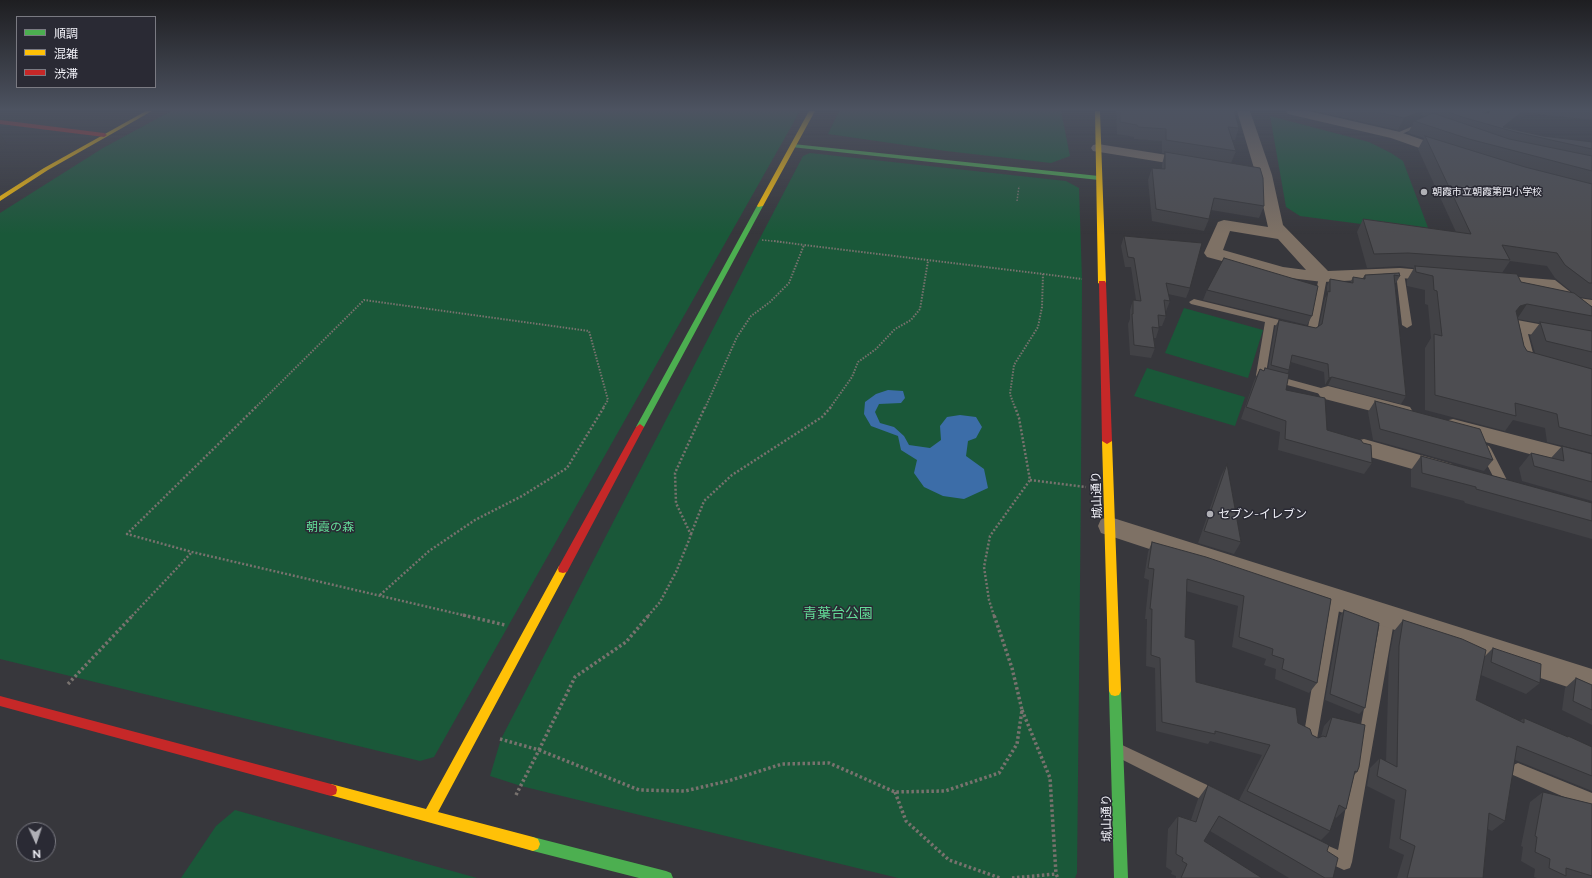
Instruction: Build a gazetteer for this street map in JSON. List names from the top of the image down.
{
  "streets": {
    "street": ["城山通り"]
  },
  "parks": ["朝霞の森", "青葉台公園"],
  "places": ["朝霞市立朝霞第四小学校", "セブン-イレブン"],
  "legend": ["順調", "混雑", "渋滞"],
  "north": "bottom"
}
